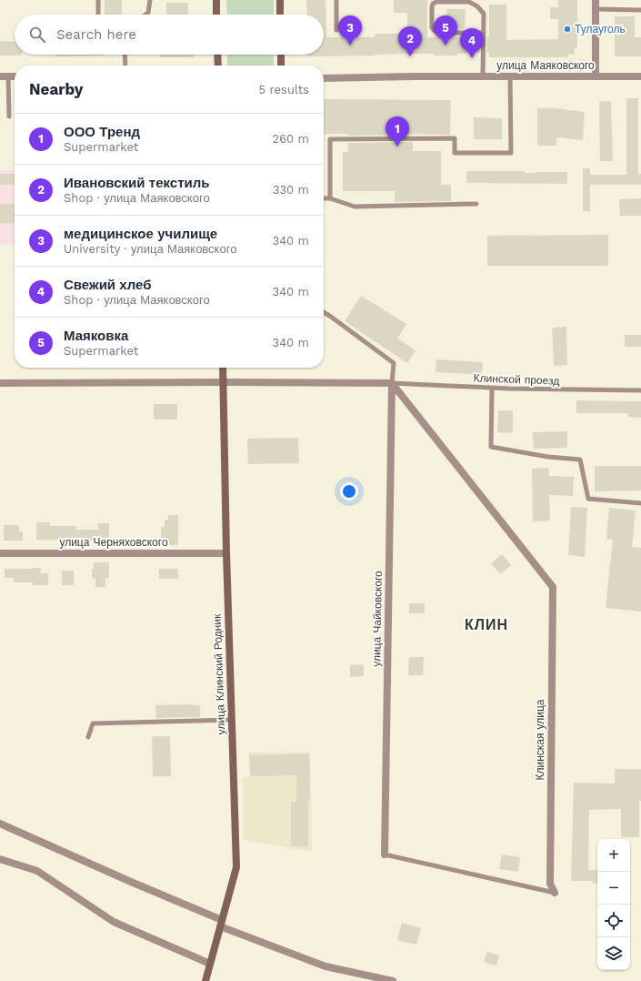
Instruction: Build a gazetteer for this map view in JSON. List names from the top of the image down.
{
  "streets": {
    "main road": ["улица Клинский Родник"],
    "street": [
      "улица Маяковского",
      "улица Черняховского",
      "улица Чайковского",
      "Клинская улица"
    ],
    "lane": ["Клинской проезд"]
  },
  "crossings": [
    ["Клинской проезд", "улица Чайковского"],
    ["Клинской проезд", "Клинская улица"],
    ["улица Черняховского", "улица Клинский Родник"],
    ["улица Чайковского", "Клинская улица"]
  ],
  "districts": ["КЛИН"],
  "places": ["Тулауголь"],
  "page": {
    "search": "Search here",
    "pins": [
      "3",
      "5",
      "2",
      "4",
      "1"
    ],
    "heading": ["Nearby", "5 results"],
    "list": [
      {
        "mark": "1",
        "name": "ООО Тренд",
        "note": "Supermarket",
        "value": "260 m"
      },
      {
        "mark": "2",
        "name": "Ивановский текстиль",
        "note": "Shop · улица Маяковского",
        "value": "330 m"
      },
      {
        "mark": "3",
        "name": "медицинское училище",
        "note": "University · улица Маяковского",
        "value": "340 m"
      },
      {
        "mark": "4",
        "name": "Свежий хлеб",
        "note": "Shop · улица Маяковского",
        "value": "340 m"
      },
      {
        "mark": "5",
        "name": "Маяковка",
        "note": "Supermarket",
        "value": "340 m"
      }
    ],
    "map_buttons": ["+", "−"]
  }
}
